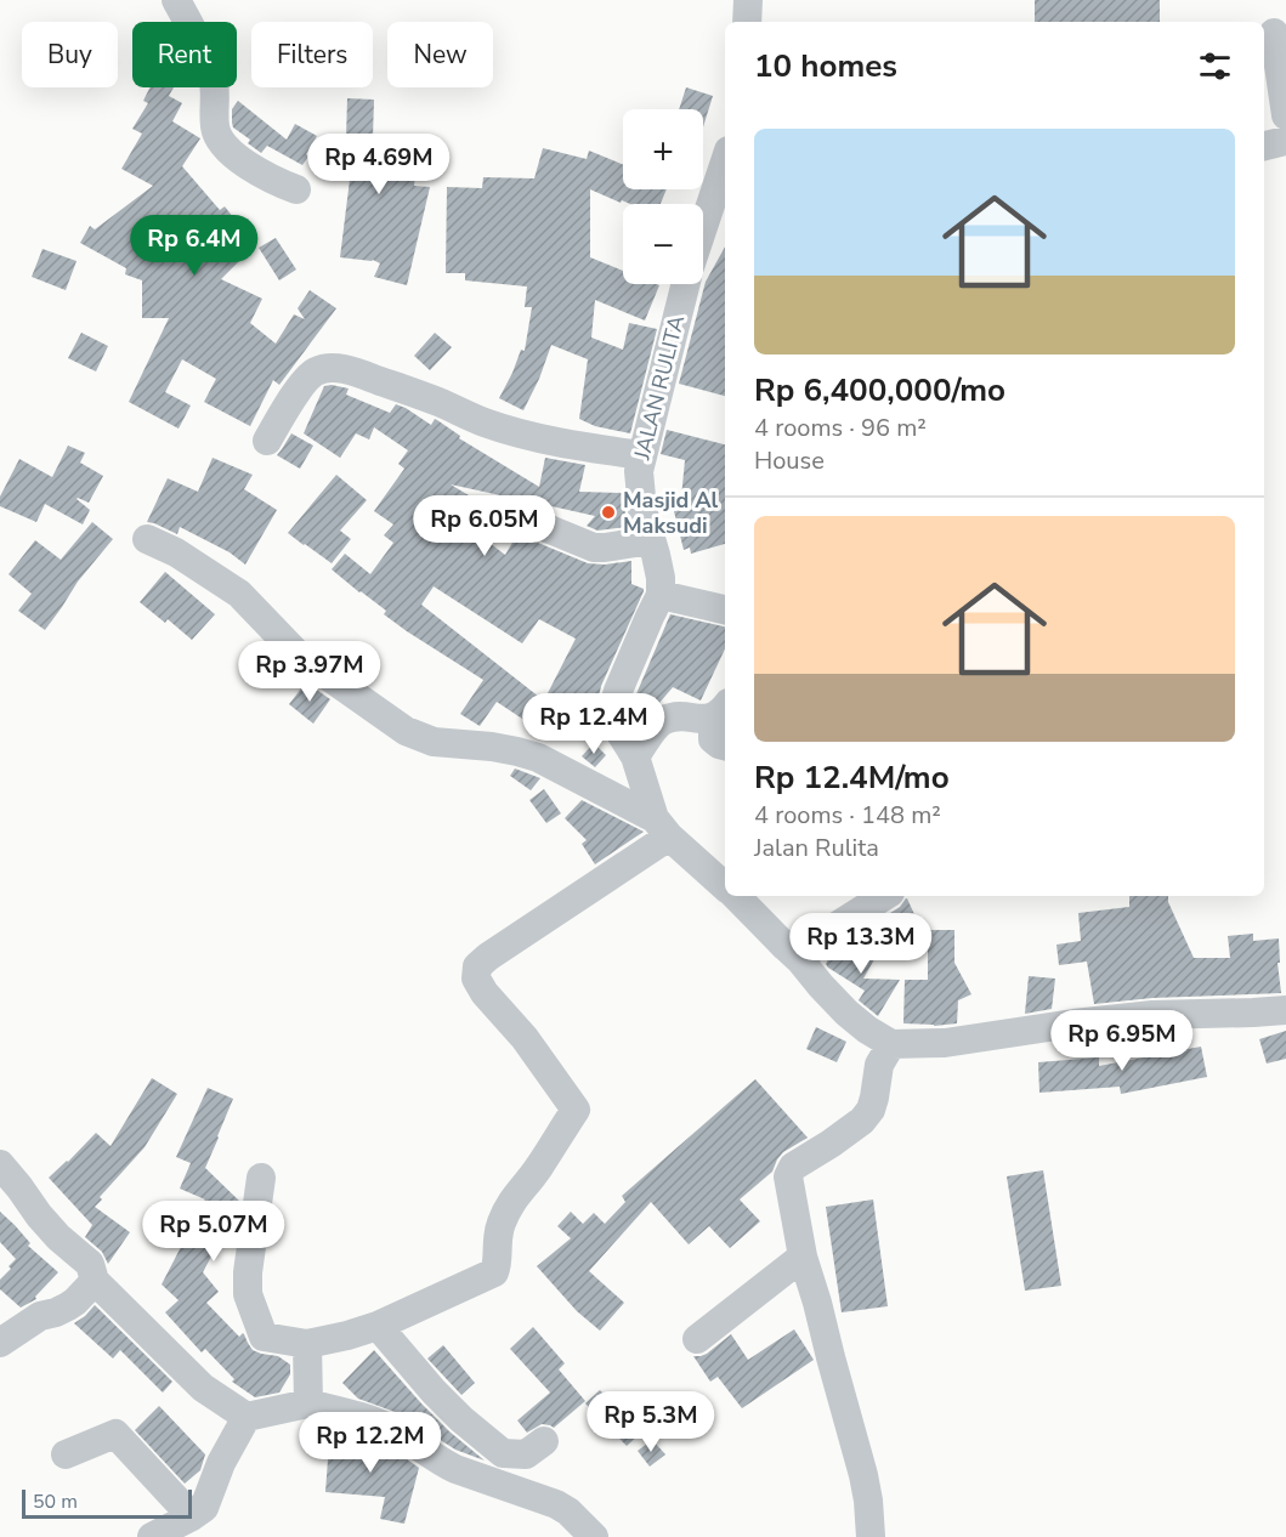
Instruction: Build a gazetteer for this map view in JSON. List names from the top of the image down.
{
  "streets": {
    "street": ["JALAN RULITA"]
  },
  "places": ["Masjid Al Maksudi"],
  "scale_bar": "50 m",
  "page": {
    "chip": [
      "Buy",
      "Rent",
      "Filters",
      "New"
    ],
    "heading": "10 homes",
    "map_buttons": ["+", "−"],
    "list": [
      {
        "name": "Rp 6,400,000/mo",
        "note": "4 rooms · 96 m² · House"
      },
      {
        "name": "Rp 12.4M/mo",
        "note": "4 rooms · 148 m² · Jalan Rulita"
      }
    ],
    "price": [
      "Rp 4.69M",
      "Rp 6.4M",
      "Rp 6.05M",
      "Rp 3.97M",
      "Rp 12.4M",
      "Rp 13.3M",
      "Rp 6.95M",
      "Rp 5.07M",
      "Rp 5.3M",
      "Rp 12.2M"
    ],
    "scale": "50 m"
  }
}
